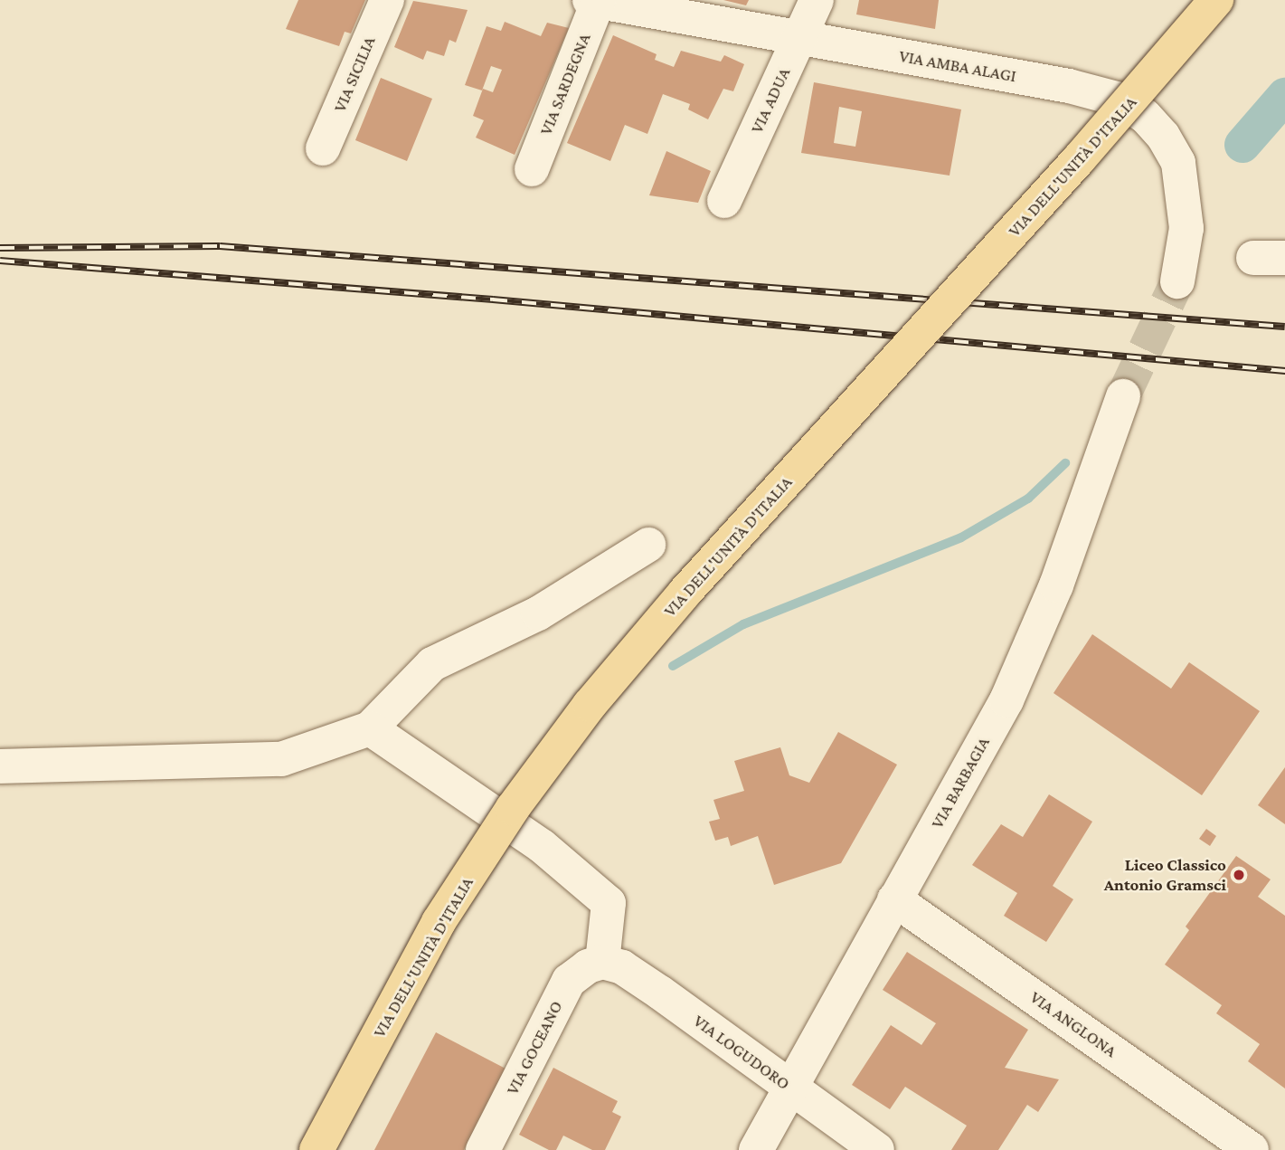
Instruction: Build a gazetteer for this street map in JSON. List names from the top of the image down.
{
  "streets": {
    "main road": ["VIA DELL'UNITÀ D'ITALIA"],
    "street": [
      "VIA AMBA ALAGI",
      "VIA SICILIA",
      "VIA SARDEGNA",
      "VIA ADUA",
      "VIA BARBAGIA",
      "VIA ANGLONA",
      "VIA GOCEANO",
      "VIA LOGUDORO"
    ]
  },
  "crossings": [
    ["VIA AMBA ALAGI", "VIA SARDEGNA"],
    ["VIA AMBA ALAGI", "VIA ADUA"],
    ["VIA BARBAGIA", "VIA ANGLONA"],
    ["VIA BARBAGIA", "VIA LOGUDORO"],
    ["VIA GOCEANO", "VIA LOGUDORO"]
  ],
  "places": ["Liceo Classico Antonio Gramsci"]
}
